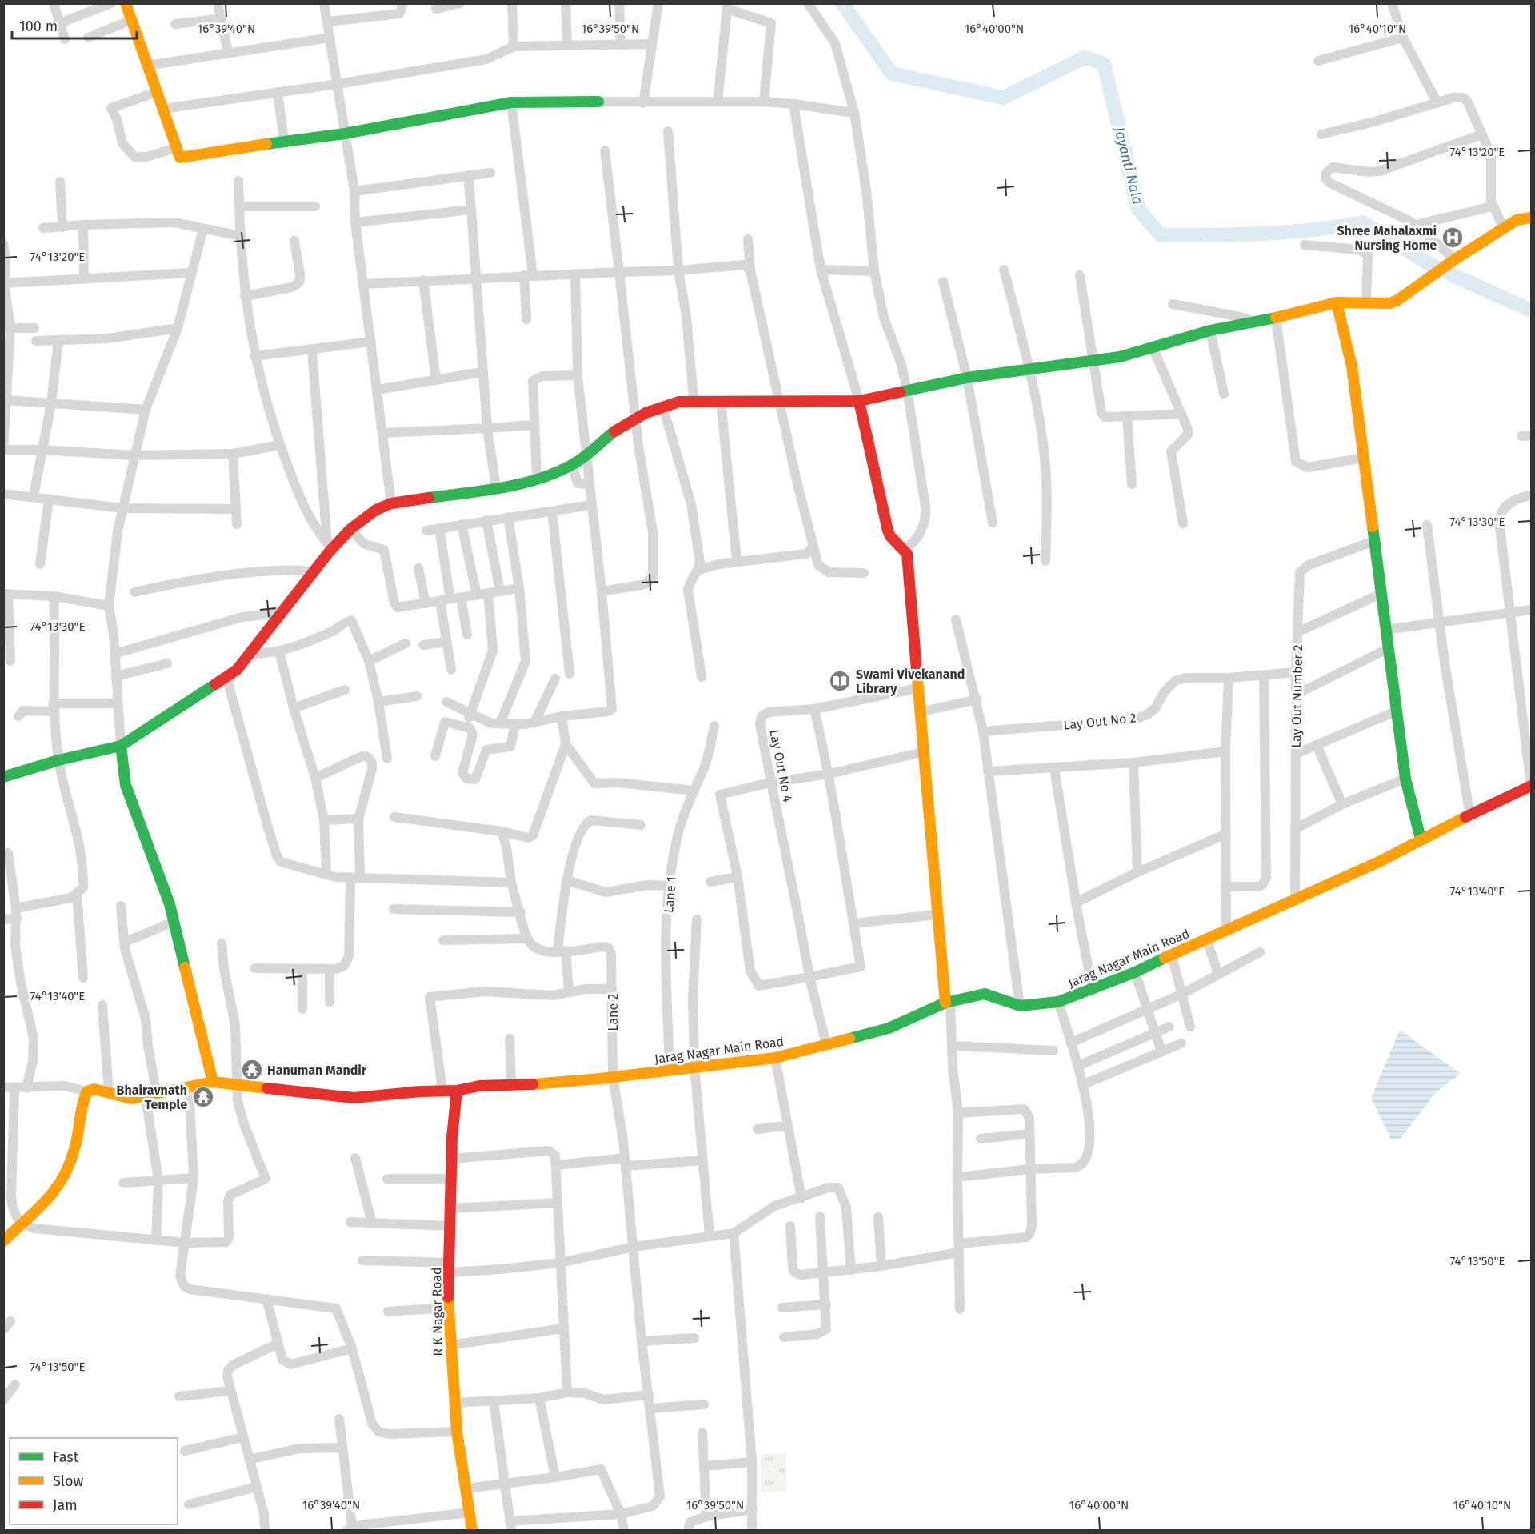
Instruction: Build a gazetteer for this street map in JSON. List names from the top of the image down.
{
  "streets": {
    "main road": ["Jarag Nagar Main Road", "R K Nagar Road"],
    "street": [
      "Lay Out Number 2",
      "Lay Out No 2",
      "Lay Out No 4",
      "Lane 1",
      "Lane 2"
    ]
  },
  "crossings": [
    ["Lay Out Number 2", "Jarag Nagar Main Road"],
    ["Lay Out No 4", "Jarag Nagar Main Road"],
    ["Lane 1", "Jarag Nagar Main Road"],
    ["Jarag Nagar Main Road", "Lane 2"],
    ["Jarag Nagar Main Road", "R K Nagar Road"]
  ],
  "water": ["Jayanti Nala"],
  "places": {
    "hospital": ["Shree Mahalaxmi Nursing Home"],
    "library": ["Swami Vivekanand Library"],
    "temple": ["Hanuman Mandir", "Bhairavnath Temple"]
  },
  "legend": ["Fast", "Slow", "Jam"],
  "scale_bar": "100 m",
  "coordinates": [
    "16°39'40\"N",
    "16°39'50\"N",
    "16°40'00\"N",
    "16°40'10\"N",
    "74°13'20\"E",
    "74°13'30\"E",
    "74°13'40\"E",
    "74°13'50\"E"
  ]
}
